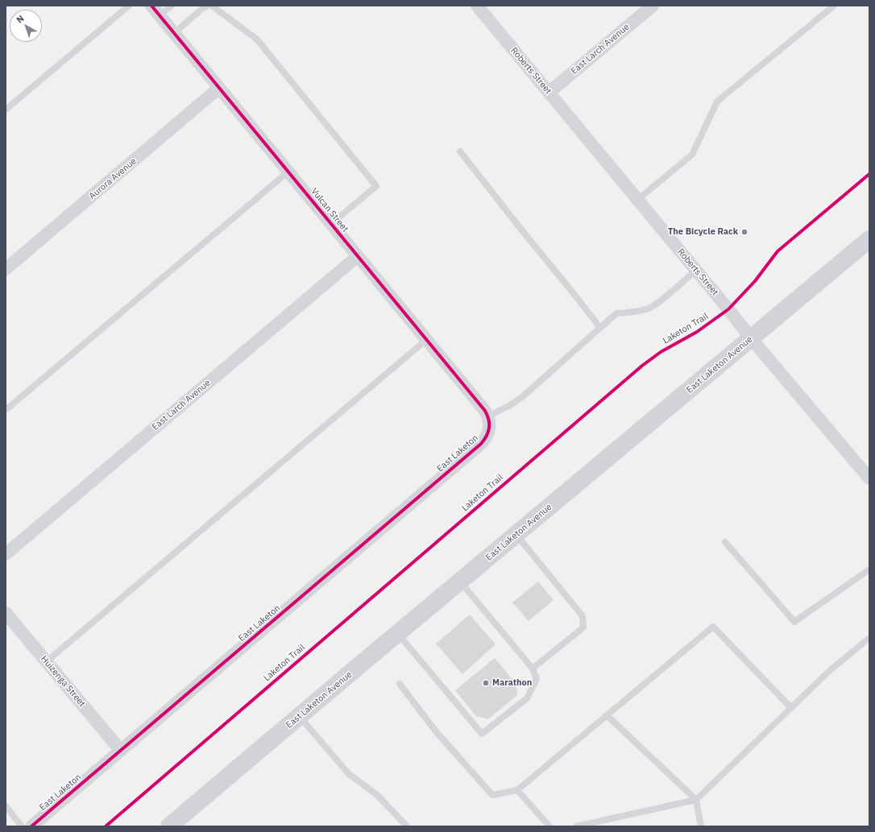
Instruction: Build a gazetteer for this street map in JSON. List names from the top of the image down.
{
  "streets": {
    "main road": ["East Laketon Avenue"],
    "street": [
      "East Larch Avenue",
      "Roberts Street",
      "Aurora Avenue",
      "Vulcan Street",
      "East Laketon",
      "Huizenga Street"
    ],
    "cycle path": ["Laketon Trail"]
  },
  "crossings": [
    ["East Larch Avenue", "Roberts Street"],
    ["East Larch Avenue", "Vulcan Street"],
    ["Roberts Street", "East Laketon Avenue"],
    ["Aurora Avenue", "Vulcan Street"],
    ["Vulcan Street", "East Laketon"],
    ["East Laketon", "Huizenga Street"]
  ],
  "places": ["The Bicycle Rack", "Marathon"],
  "north": "top left"
}
